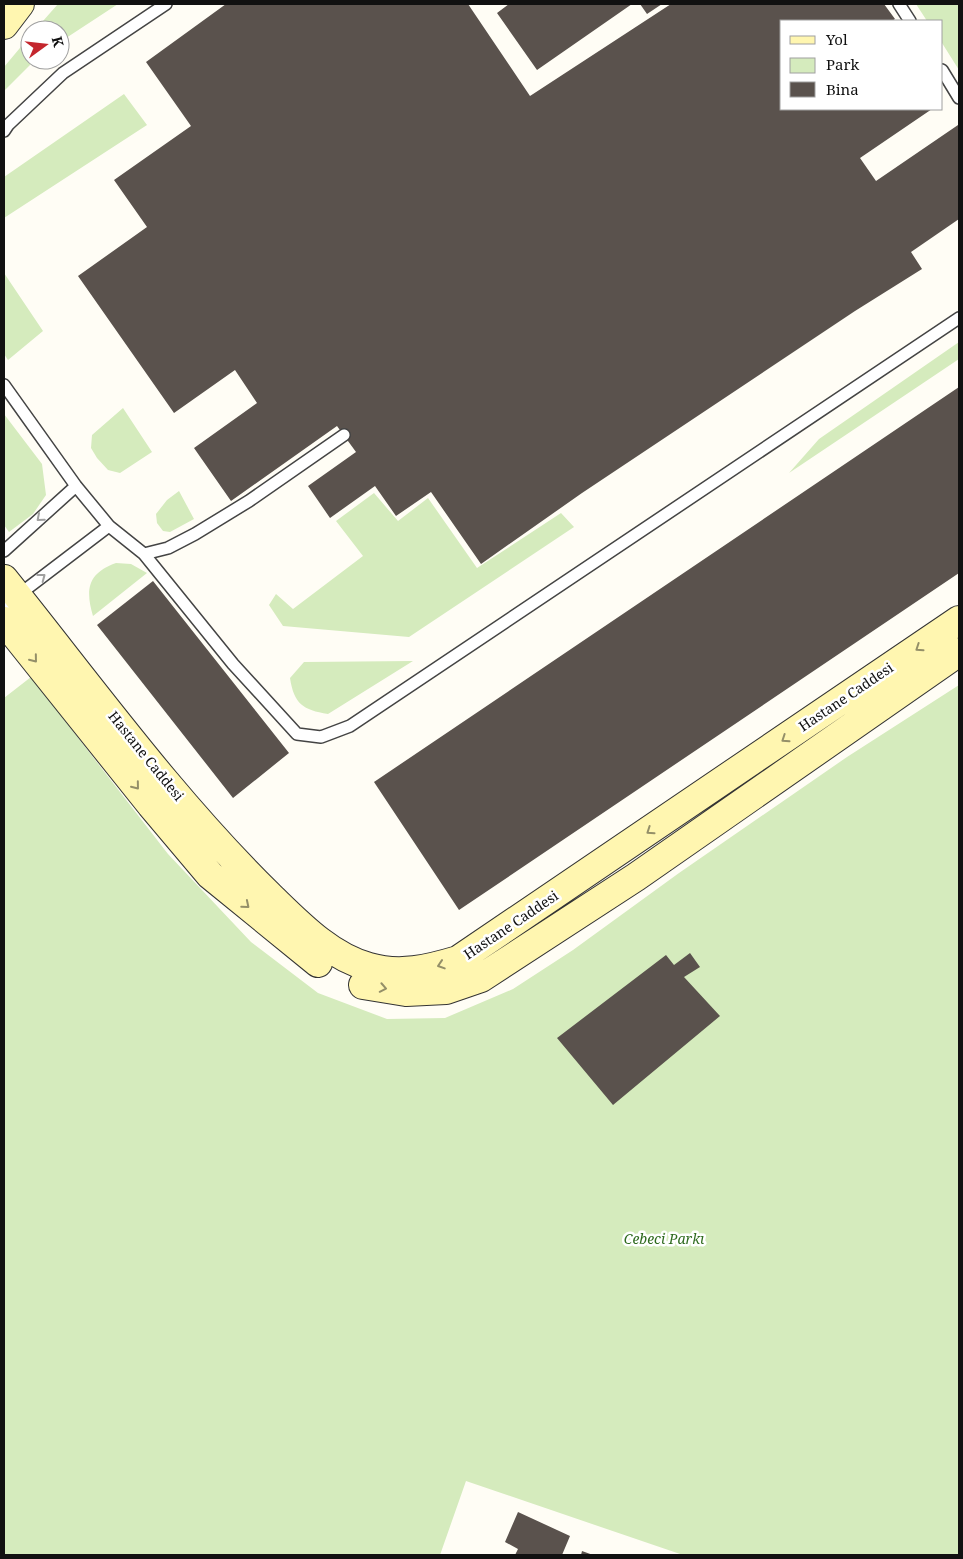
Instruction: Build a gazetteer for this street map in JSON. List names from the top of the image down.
{
  "streets": {
    "main road": ["Hastane Caddesi"]
  },
  "parks": ["Cebeci Parkı"],
  "legend": ["Yol", "Park", "Bina"],
  "north": "right"
}
